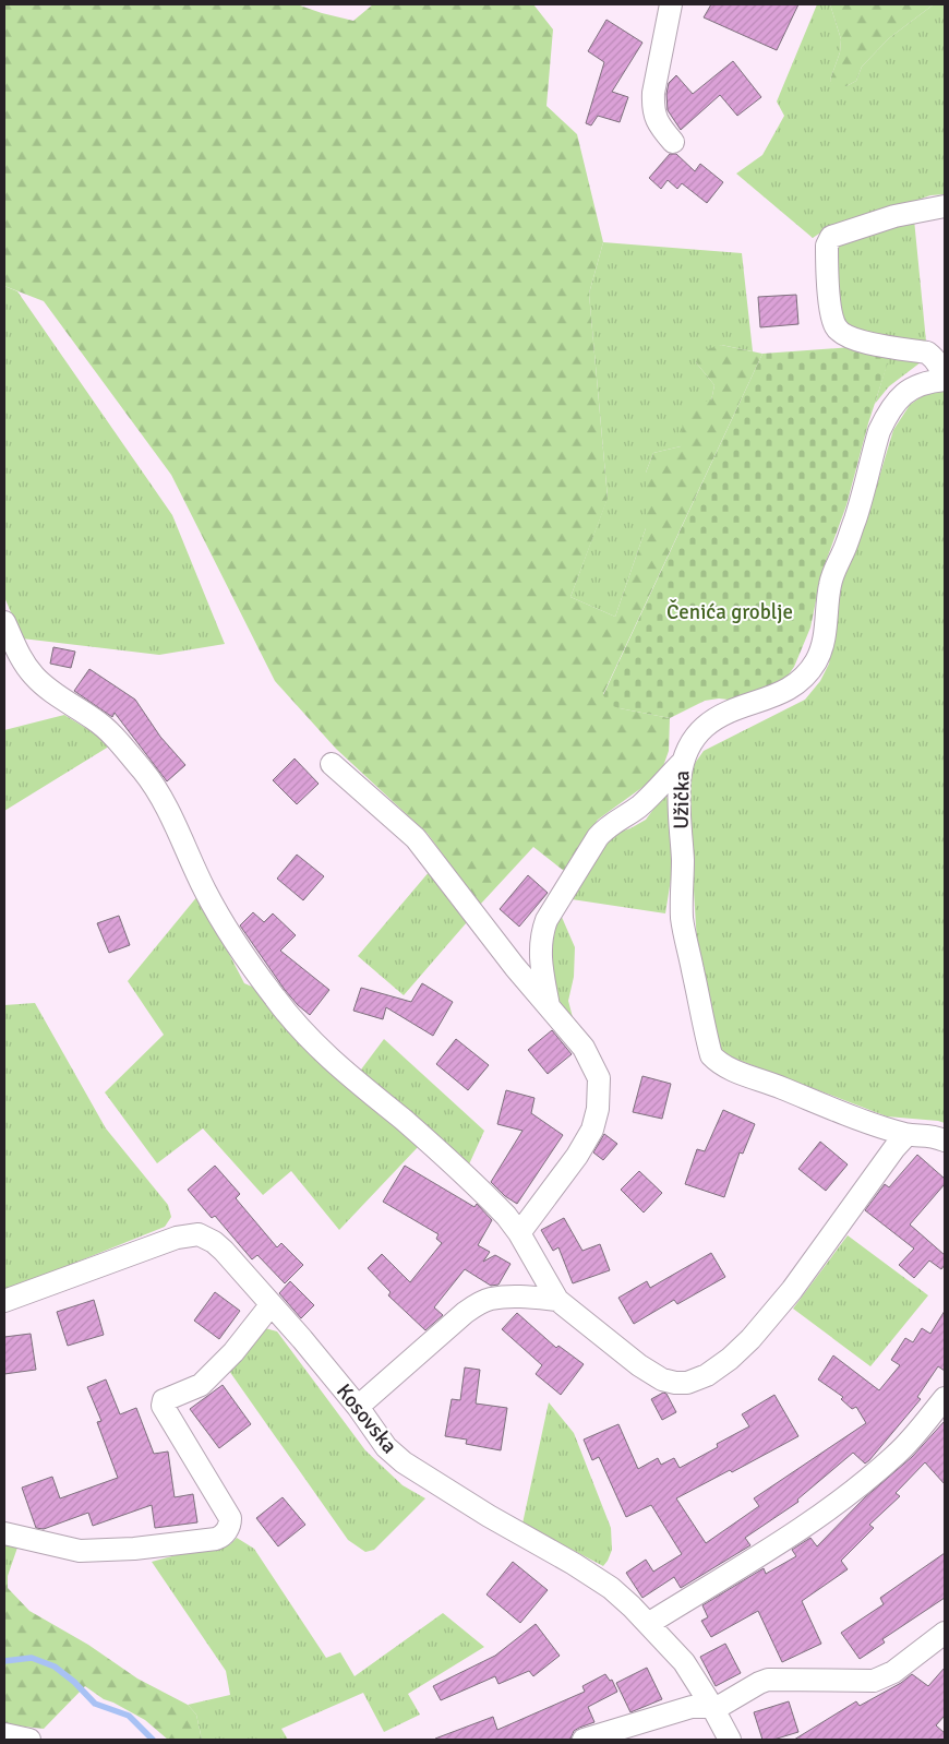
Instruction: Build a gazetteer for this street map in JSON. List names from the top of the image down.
{
  "streets": {
    "street": ["Užička", "Kosovska"]
  },
  "parks": ["Čenića groblje"]
}
